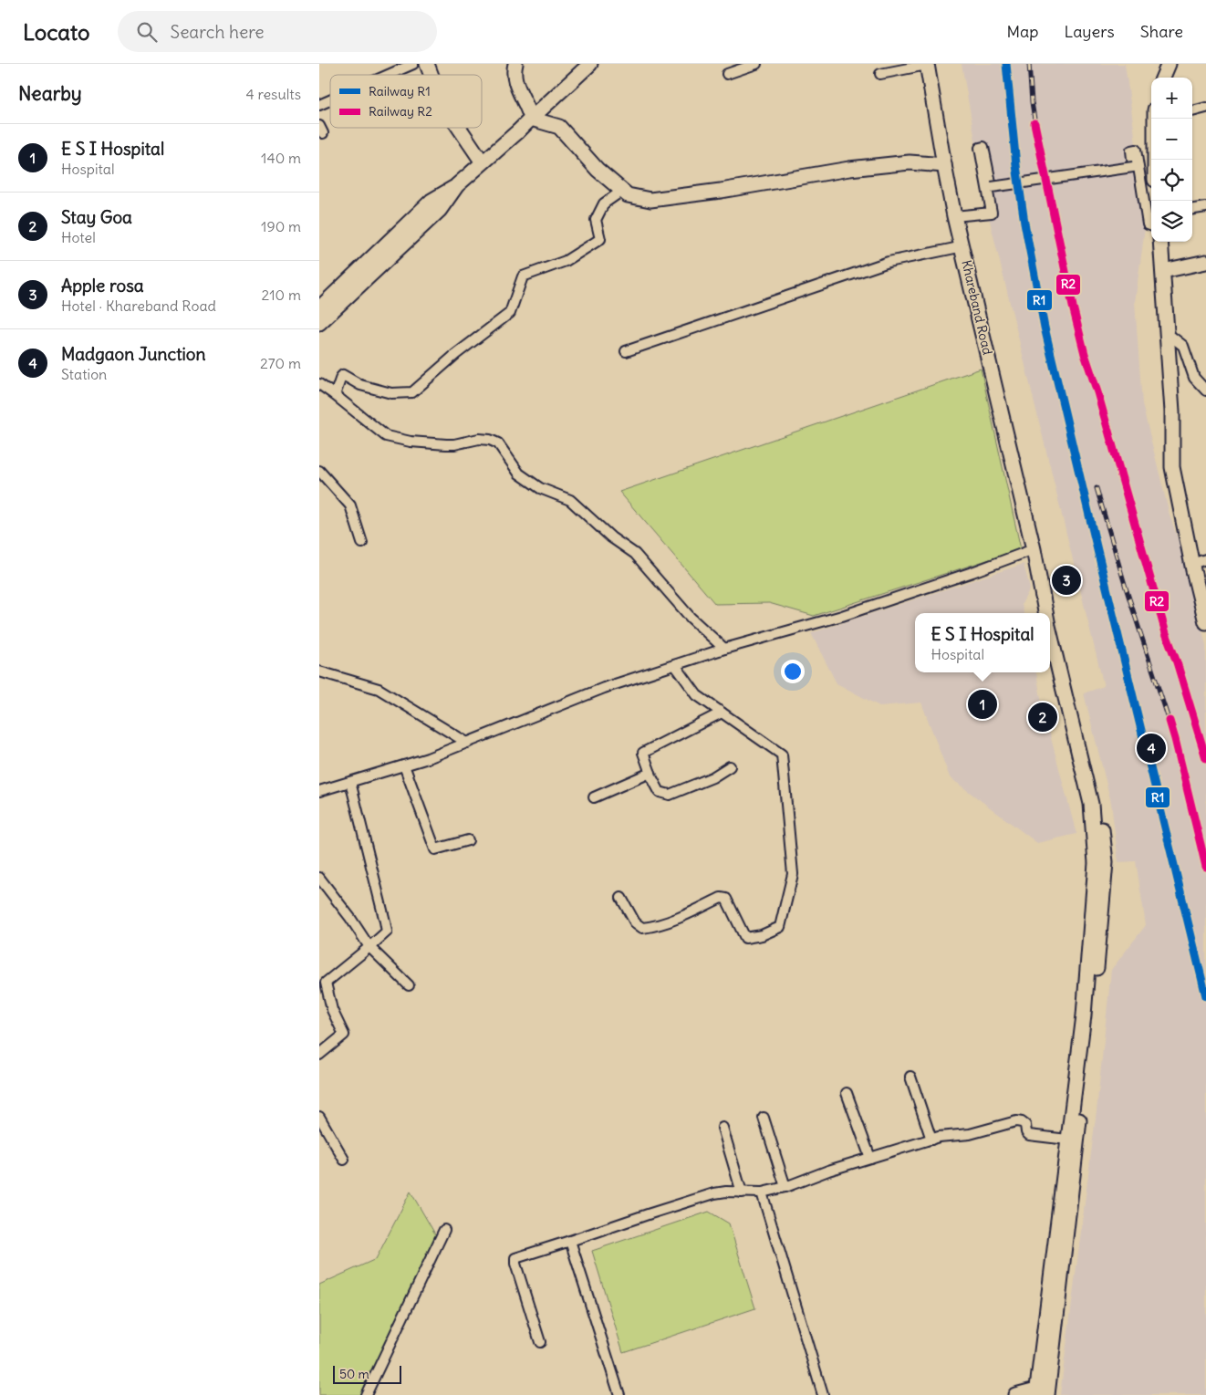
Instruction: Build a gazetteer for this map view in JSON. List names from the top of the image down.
{
  "streets": {
    "main road": ["Khareband Road"]
  },
  "lines": ["rail line R1", "rail line R2"],
  "legend": ["Railway R1", "Railway R2"],
  "scale_bar": "50 m",
  "page": {
    "header": "Locato",
    "search": "Search here",
    "nav": ["Map", "Layers", "Share"],
    "heading": ["Nearby", "4 results"],
    "map_buttons": ["+", "−"],
    "list": [
      {
        "mark": "1",
        "name": "E S I Hospital",
        "note": "Hospital",
        "value": "140 m"
      },
      {
        "mark": "2",
        "name": "Stay Goa",
        "note": "Hotel",
        "value": "190 m"
      },
      {
        "mark": "3",
        "name": "Apple rosa",
        "note": "Hotel · Khareband Road",
        "value": "210 m"
      },
      {
        "mark": "4",
        "name": "Madgaon Junction",
        "note": "Station",
        "value": "270 m"
      }
    ],
    "pins": [
      "3",
      "1",
      "2",
      "4"
    ],
    "popup": ["E S I Hospital", "Hospital"],
    "scale": "50 m"
  }
}
